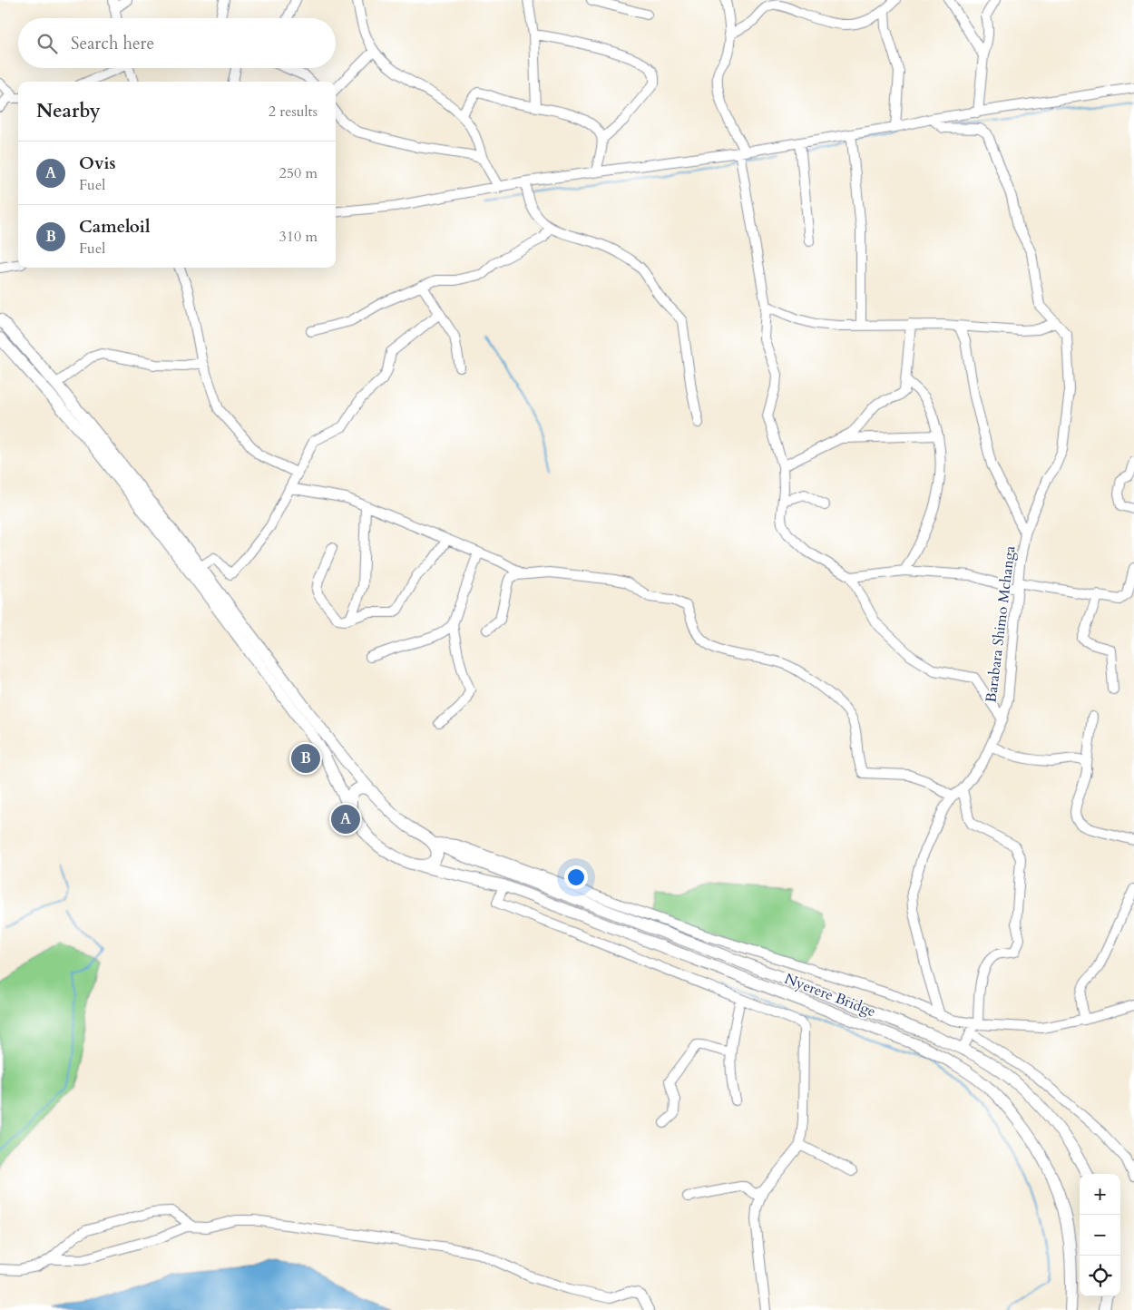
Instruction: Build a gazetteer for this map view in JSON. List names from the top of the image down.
{
  "streets": {
    "main road": ["Nyerere Bridge"],
    "street": ["Barabara Shimo Mchanga"]
  },
  "page": {
    "search": "Search here",
    "heading": ["Nearby", "2 results"],
    "list": [
      {
        "mark": "A",
        "name": "Ovis",
        "note": "Fuel",
        "value": "250 m"
      },
      {
        "mark": "B",
        "name": "Cameloil",
        "note": "Fuel",
        "value": "310 m"
      }
    ],
    "pins": ["B", "A"],
    "map_buttons": ["+", "−"]
  }
}
